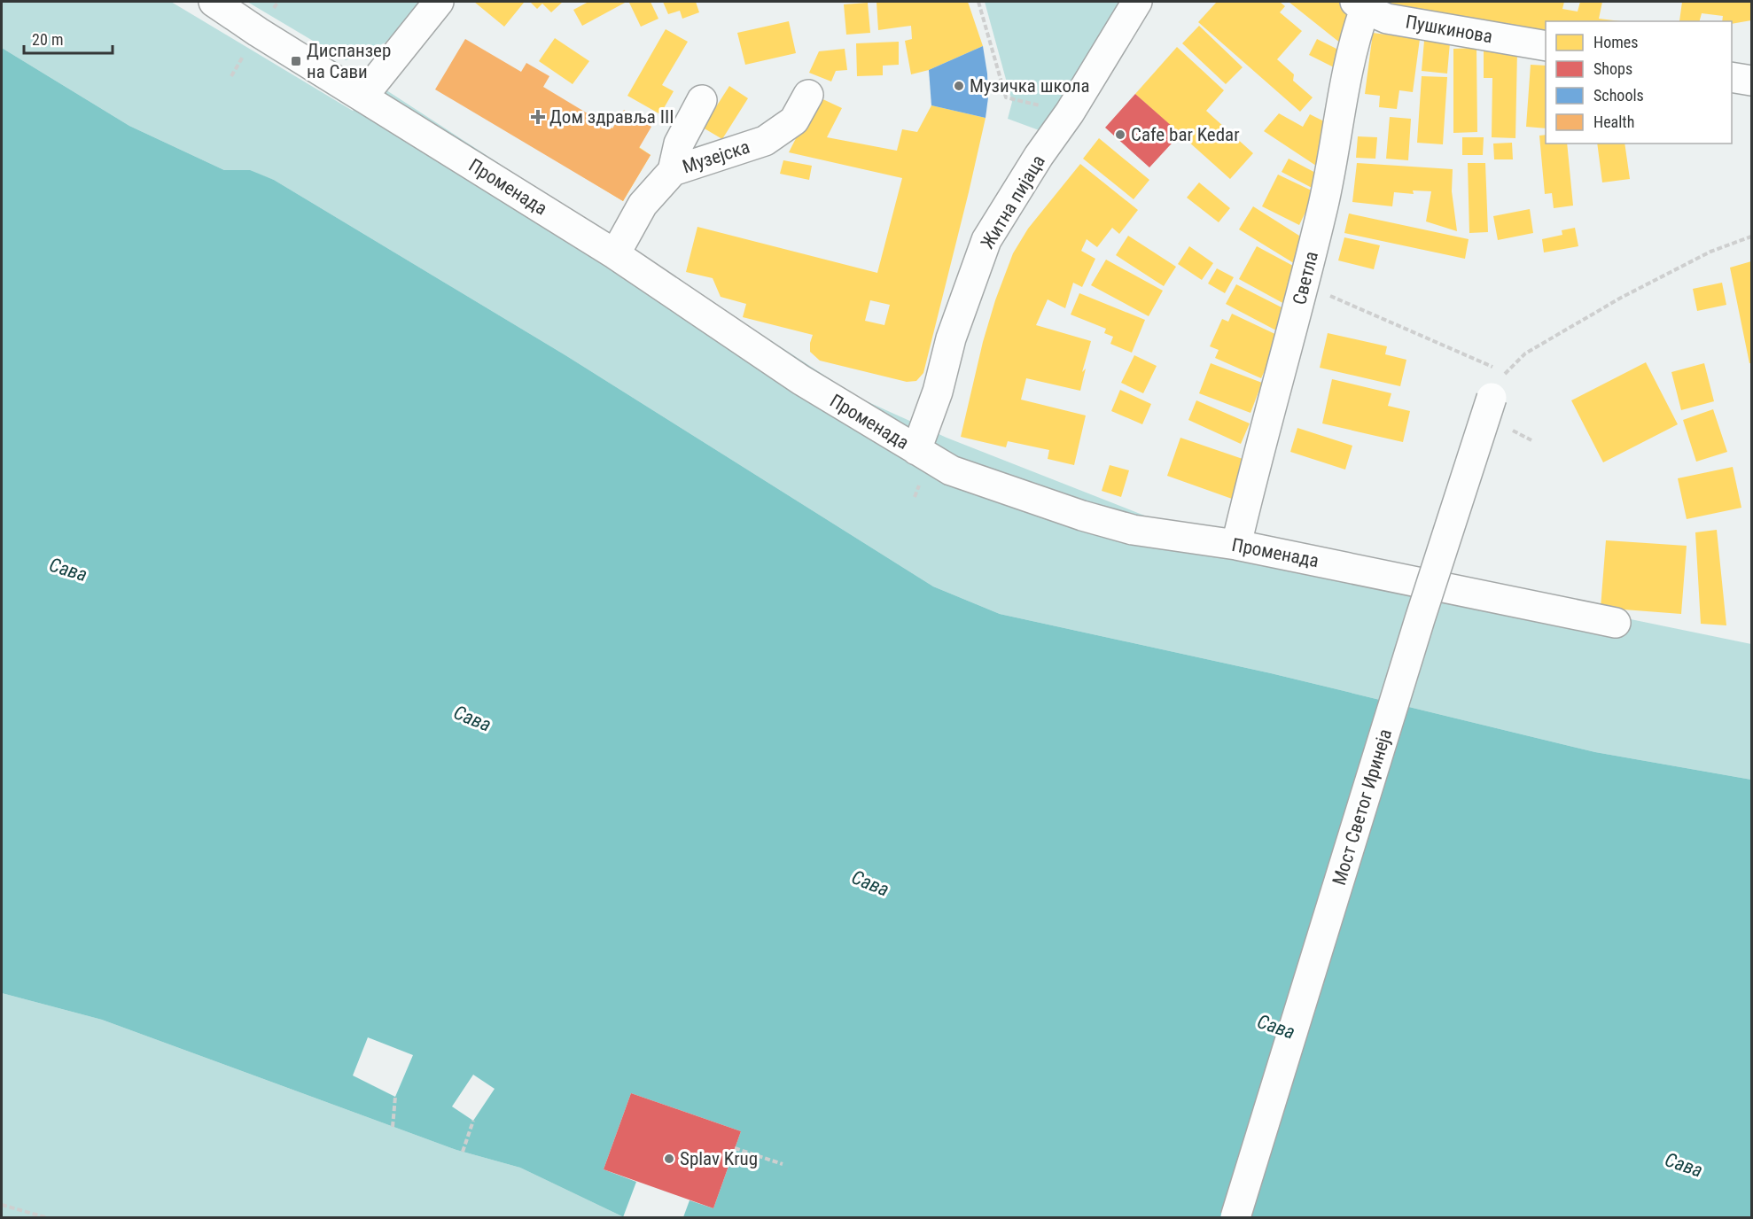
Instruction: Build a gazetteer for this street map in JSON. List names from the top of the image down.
{
  "streets": {
    "street": [
      "Пушкинова",
      "Музејска",
      "Променада",
      "Житна пијаца",
      "Светла",
      "Мост Светог Иринеја"
    ]
  },
  "crossings": [
    ["Пушкинова", "Светла"],
    ["Музејска", "Променада"],
    ["Променада", "Житна пијаца"],
    ["Променада", "Светла"]
  ],
  "water": ["Сава"],
  "places": {
    "transit": ["Диспанзер на Сави"],
    "other": ["Музичка школа", "Cafe bar Kedar", "Splav Krug"],
    "health": ["Дом здравља III"]
  },
  "legend": [
    "Homes",
    "Shops",
    "Schools",
    "Health"
  ],
  "scale_bar": "20 m"
}
